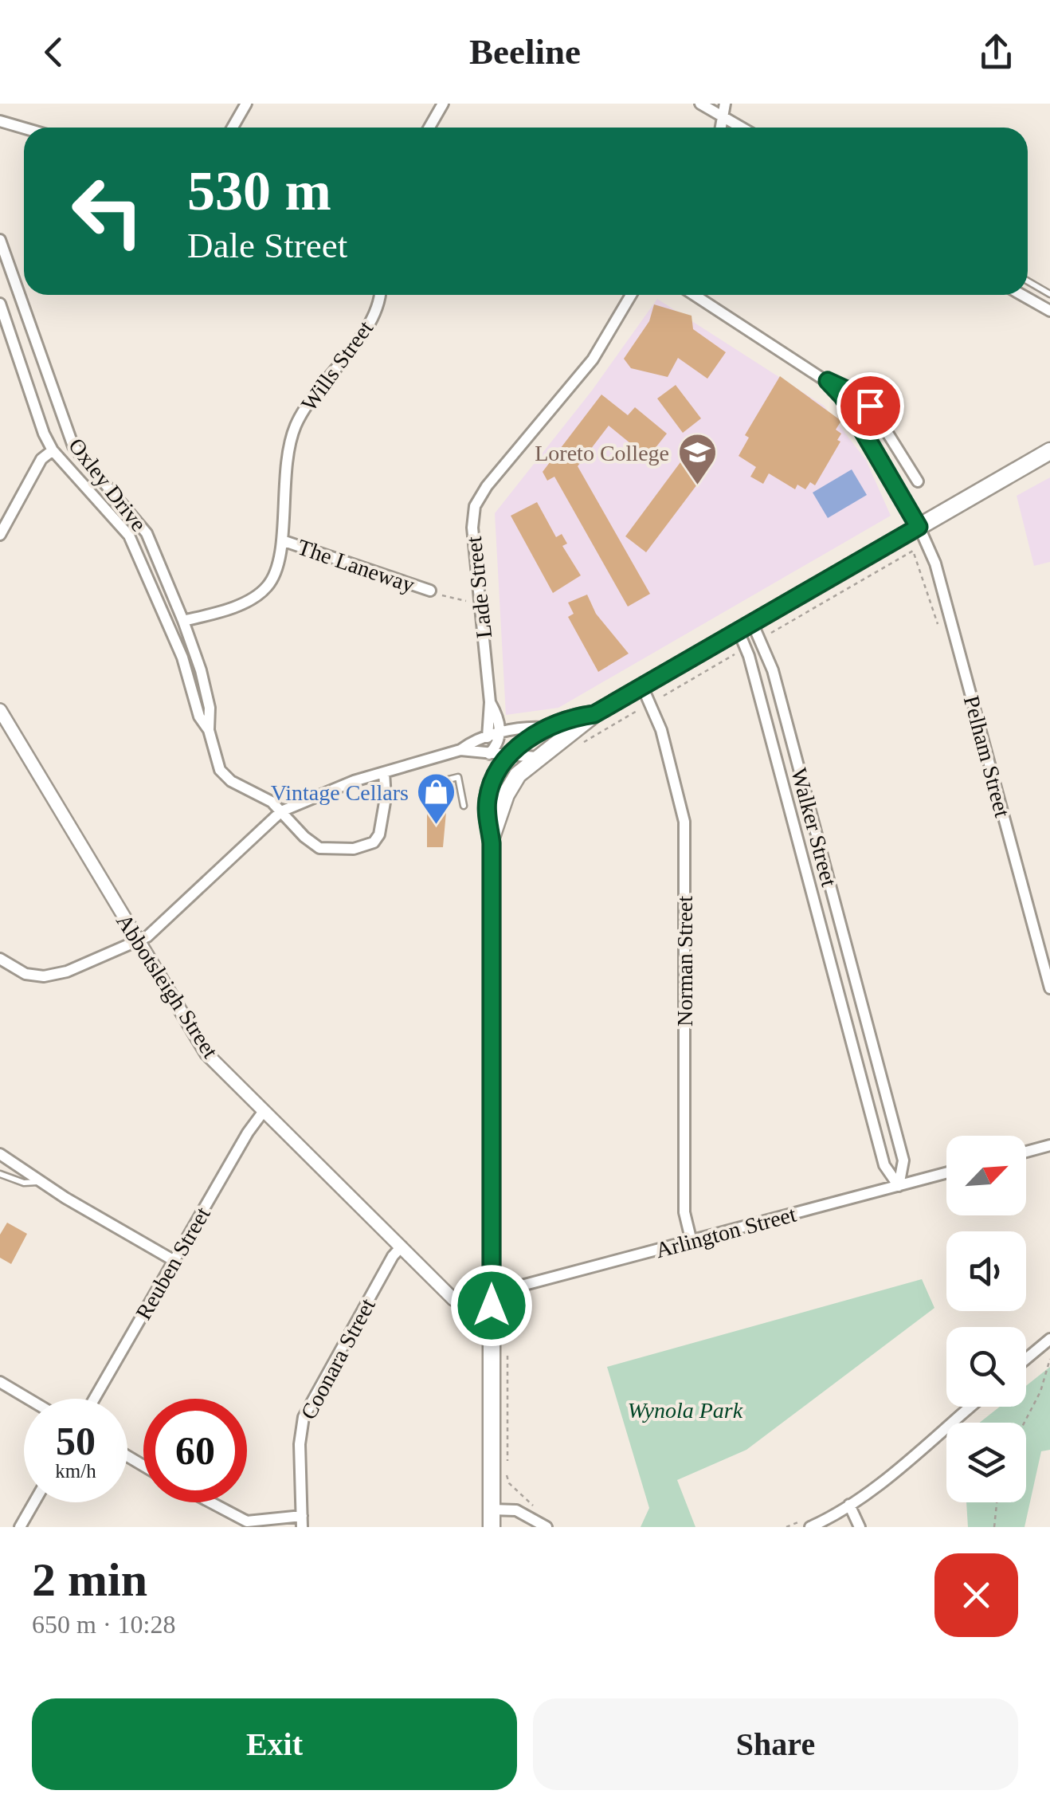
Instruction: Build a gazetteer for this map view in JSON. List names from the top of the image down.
{
  "streets": {
    "street": [
      "Wills Street",
      "Oxley Drive",
      "The Laneway",
      "Lade Street",
      "Pelham Street",
      "Walker Street",
      "Norman Street",
      "Abbotsleigh Street",
      "Arlington Street",
      "Reuben Street",
      "Coonara Street"
    ]
  },
  "crossings": [
    ["Wills Street", "Oxley Drive"],
    ["Wills Street", "The Laneway"],
    ["Walker Street", "Arlington Street"],
    ["Norman Street", "Arlington Street"],
    ["Abbotsleigh Street", "Arlington Street"],
    ["Abbotsleigh Street", "Reuben Street"],
    ["Abbotsleigh Street", "Coonara Street"]
  ],
  "parks": ["Wynola Park"],
  "places": {
    "school or university": ["Loreto College"],
    "shop": ["Vintage Cellars"]
  },
  "north": "top right",
  "page": {
    "header": "Beeline",
    "turn": ["530 m", "Dale Street"],
    "speed": "50 km/h",
    "limit": "60",
    "heading": ["2 min", "650 m · 10:28"],
    "buttons": ["Exit", "Share"]
  }
}
